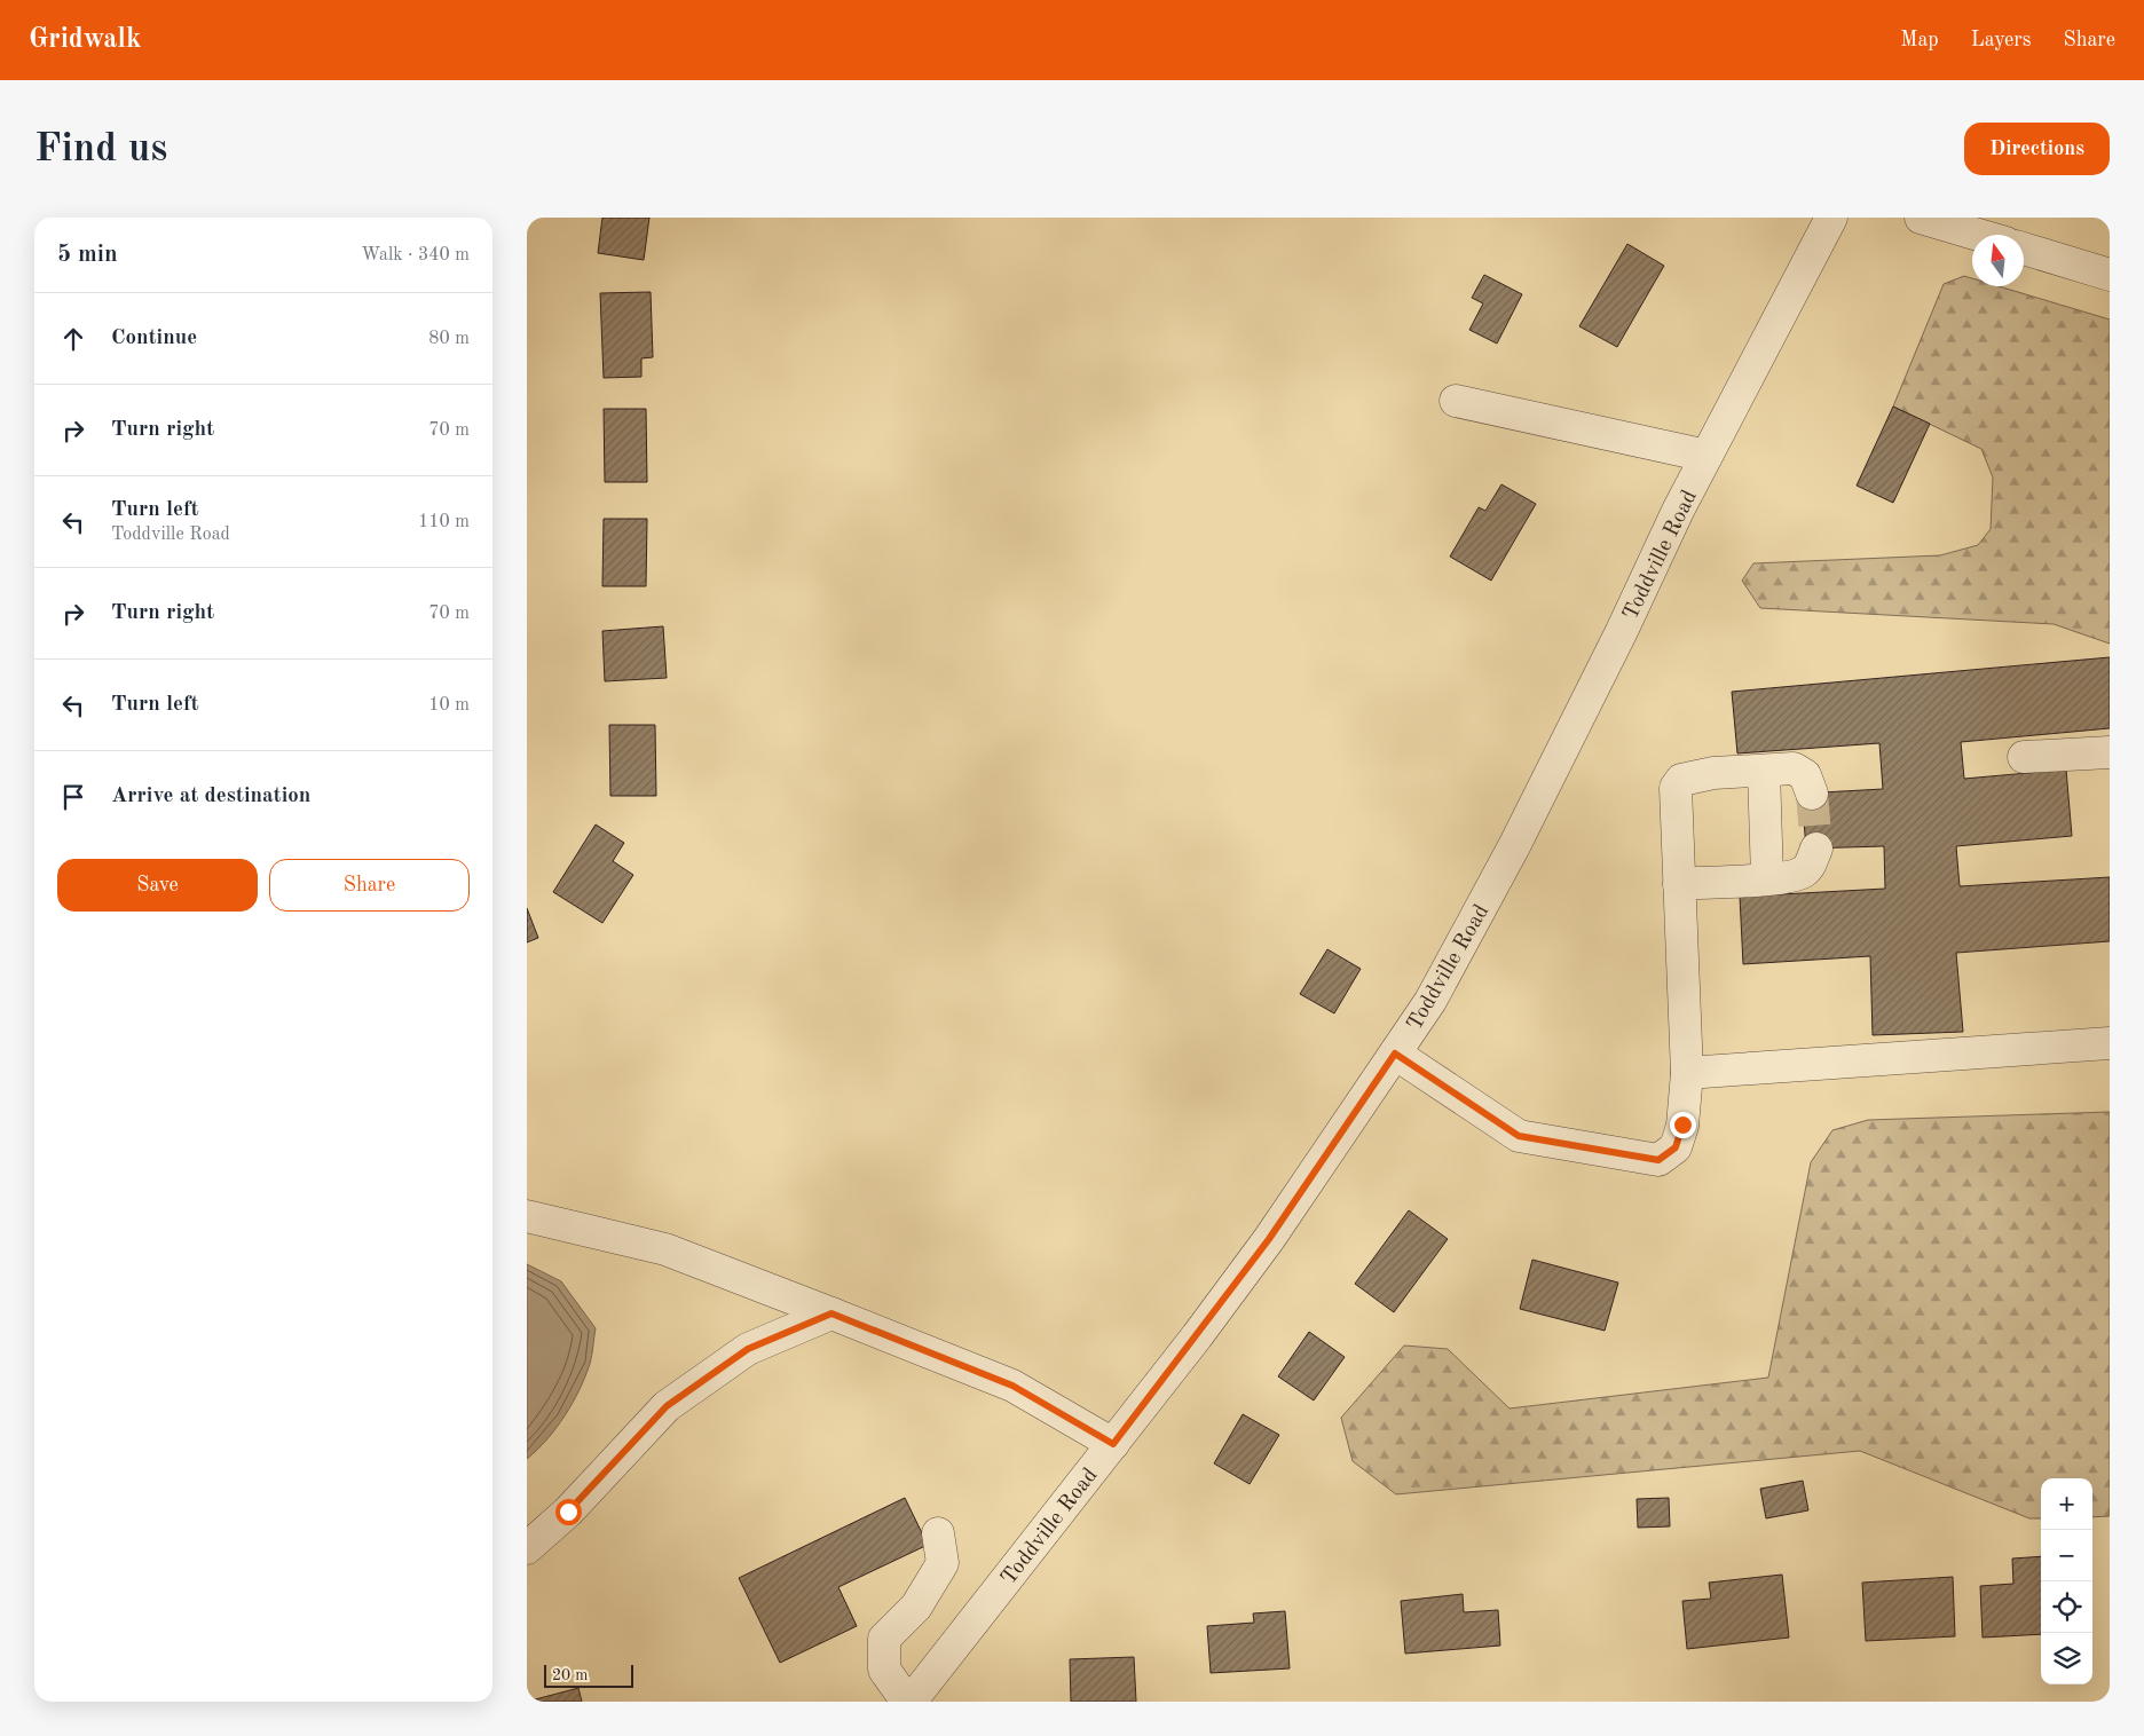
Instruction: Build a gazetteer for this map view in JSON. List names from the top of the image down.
{
  "streets": {
    "street": ["Toddville Road"]
  },
  "scale_bar": "20 m",
  "north": "top",
  "page": {
    "header": "Gridwalk",
    "nav": ["Map", "Layers", "Share"],
    "buttons": [
      "Directions",
      ["Save", "Share"]
    ],
    "title": "Find us",
    "heading": ["5 min", "Walk · 340 m"],
    "list": [
      ["Continue", "80 m"],
      ["Turn right", "70 m"],
      ["Turn left", "Toddville Road", "110 m"],
      ["Turn right", "70 m"],
      ["Turn left", "10 m"],
      "Arrive at destination"
    ],
    "map_buttons": ["+", "−"],
    "scale": "20 m"
  }
}
